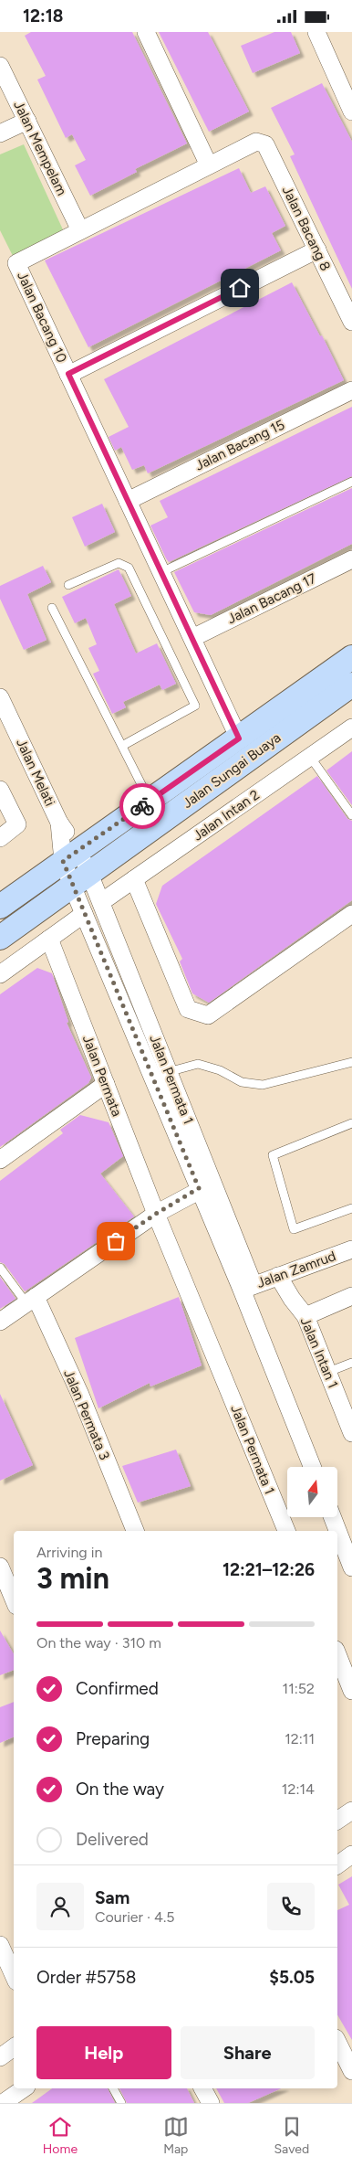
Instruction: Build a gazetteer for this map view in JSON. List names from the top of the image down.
{
  "streets": {
    "street": [
      "Jalan Mempelam",
      "Jalan Bacang 8",
      "Jalan Bacang 10",
      "Jalan Bacang 15",
      "Jalan Bacang 17",
      "Jalan Sungai Buaya",
      "Jalan Melati",
      "Jalan Intan 2",
      "Jalan Permata",
      "Jalan Permata 1",
      "Jalan Zamrud",
      "Jalan Intan 1",
      "Jalan Permata 3"
    ]
  },
  "crossings": [
    ["Jalan Mempelam", "Jalan Bacang 10"],
    ["Jalan Bacang 8", "Jalan Bacang 10"],
    ["Jalan Bacang 10", "Jalan Bacang 15"],
    ["Jalan Bacang 10", "Jalan Bacang 17"],
    ["Jalan Bacang 10", "Jalan Sungai Buaya"],
    ["Jalan Sungai Buaya", "Jalan Melati"],
    ["Jalan Sungai Buaya", "Jalan Permata 1"],
    ["Jalan Melati", "Jalan Permata 1"],
    ["Jalan Intan 2", "Jalan Permata 1"],
    ["Jalan Permata", "Jalan Permata 1"],
    ["Jalan Permata 1", "Jalan Zamrud"],
    ["Jalan Zamrud", "Jalan Intan 1"]
  ],
  "north": "top",
  "page": {
    "status": "12:18",
    "heading": ["3 min", "Arriving in", "12:21–12:26"],
    "panel": [
      "Sam",
      "Courier · 4.5",
      "Order #5758",
      "$5.05"
    ],
    "bar": "On the way · 310 m",
    "list": [
      ["Confirmed", "11:52"],
      ["Preparing", "12:11"],
      ["On the way", "12:14"],
      "Delivered"
    ],
    "buttons": ["Help", "Share"],
    "tabs": ["Home", "Map", "Saved"]
  }
}
